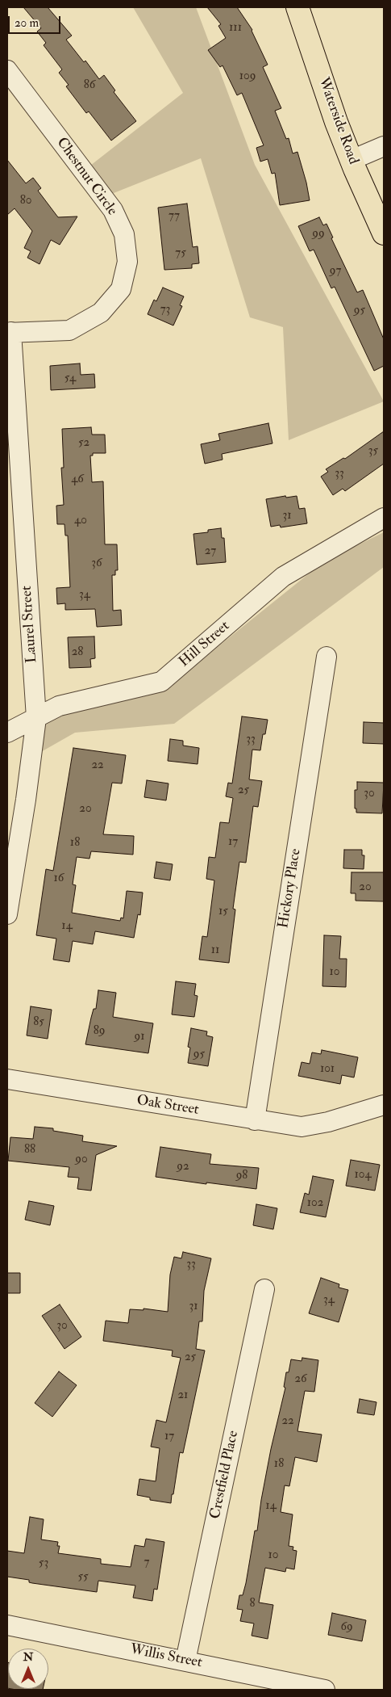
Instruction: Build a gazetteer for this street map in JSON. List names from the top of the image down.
{
  "streets": {
    "main road": ["Waterside Road"],
    "street": [
      "Chestnut Circle",
      "Laurel Street",
      "Hill Street",
      "Hickory Place",
      "Oak Street",
      "Crestfield Place",
      "Willis Street"
    ]
  },
  "crossings": [
    ["Chestnut Circle", "Laurel Street"],
    ["Laurel Street", "Hill Street"],
    ["Hickory Place", "Oak Street"],
    ["Crestfield Place", "Willis Street"]
  ],
  "house_numbers": [
    "111",
    "109",
    "86",
    "80",
    "77",
    "99",
    "75",
    "97",
    "73",
    "95",
    "54",
    "52",
    "35",
    "33",
    "46",
    "31",
    "40",
    "27",
    "36",
    "34",
    "28",
    "33",
    "22",
    "25",
    "30",
    "20",
    "17",
    "18",
    "16",
    "20",
    "15",
    "14",
    "11",
    "10",
    "85",
    "89",
    "91",
    "95",
    "101",
    "88",
    "90",
    "92",
    "104",
    "98",
    "102",
    "33",
    "34",
    "31",
    "30",
    "25",
    "26",
    "21",
    "22",
    "17",
    "18",
    "14",
    "10",
    "7",
    "53",
    "55",
    "8",
    "69"
  ],
  "scale_bar": "20 m",
  "north": "top"
}
